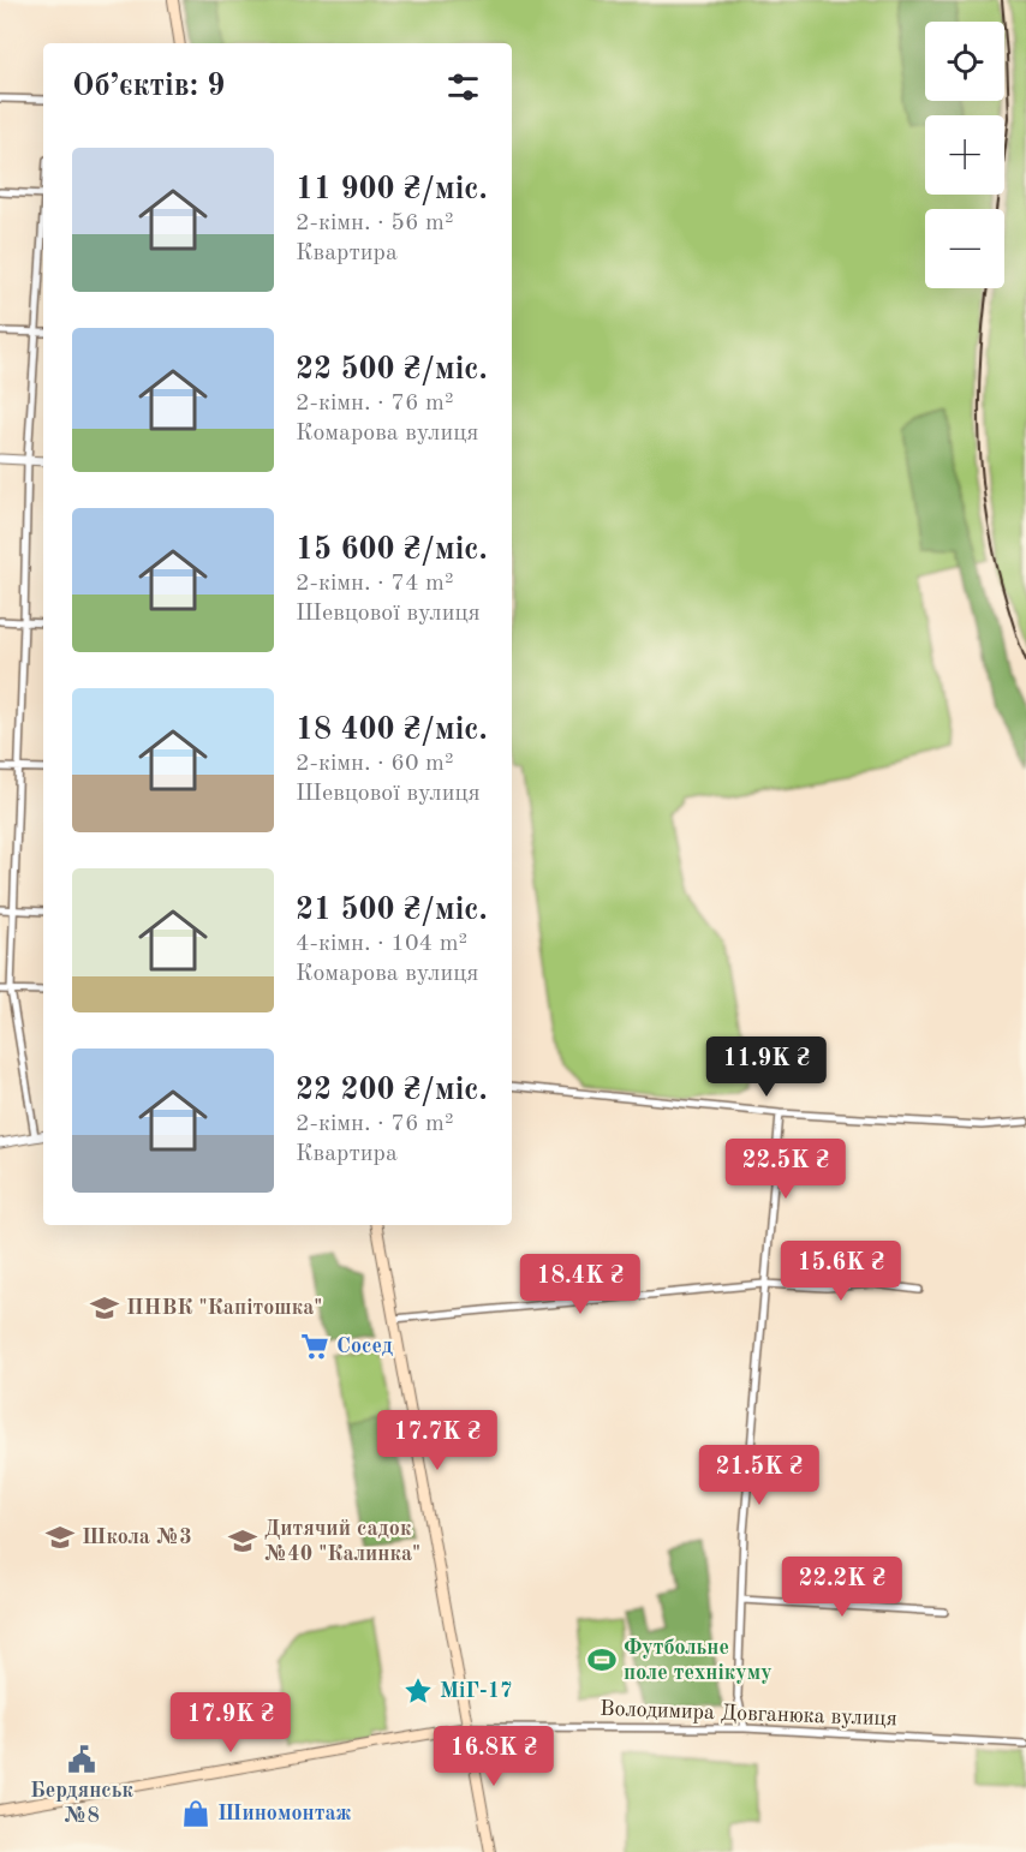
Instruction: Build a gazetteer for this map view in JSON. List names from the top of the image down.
{
  "streets": {
    "main road": ["Володимира Довганюка вулиця"]
  },
  "places": {
    "school or university": ["ПНВК \"Капітошка\"", "Школа №3", "Дитячий садок №40 \"Калинка\""],
    "supermarket": ["Сосед"],
    "sports": ["Футбольне поле технікуму"],
    "place": ["МіГ-17"],
    "public building": ["Бердянськ №8"],
    "shop": ["Шиномонтаж"]
  },
  "page": {
    "map_buttons": ["+", "−"],
    "heading": "Об’єктів: 9",
    "list": [
      {
        "name": "11 900 ₴/міс.",
        "note": "2-кімн. · 56 m² · Квартира"
      },
      {
        "name": "22 500 ₴/міс.",
        "note": "2-кімн. · 76 m² · Комарова вулиця"
      },
      {
        "name": "15 600 ₴/міс.",
        "note": "2-кімн. · 74 m² · Шевцової вулиця"
      },
      {
        "name": "18 400 ₴/міс.",
        "note": "2-кімн. · 60 m² · Шевцової вулиця"
      },
      {
        "name": "21 500 ₴/міс.",
        "note": "4-кімн. · 104 m² · Комарова вулиця"
      },
      {
        "name": "22 200 ₴/міс.",
        "note": "2-кімн. · 76 m² · Квартира"
      }
    ],
    "price": [
      "11.9K ₴",
      "22.5K ₴",
      "15.6K ₴",
      "18.4K ₴",
      "17.7K ₴",
      "21.5K ₴",
      "22.2K ₴",
      "17.9K ₴",
      "16.8K ₴"
    ]
  }
}
